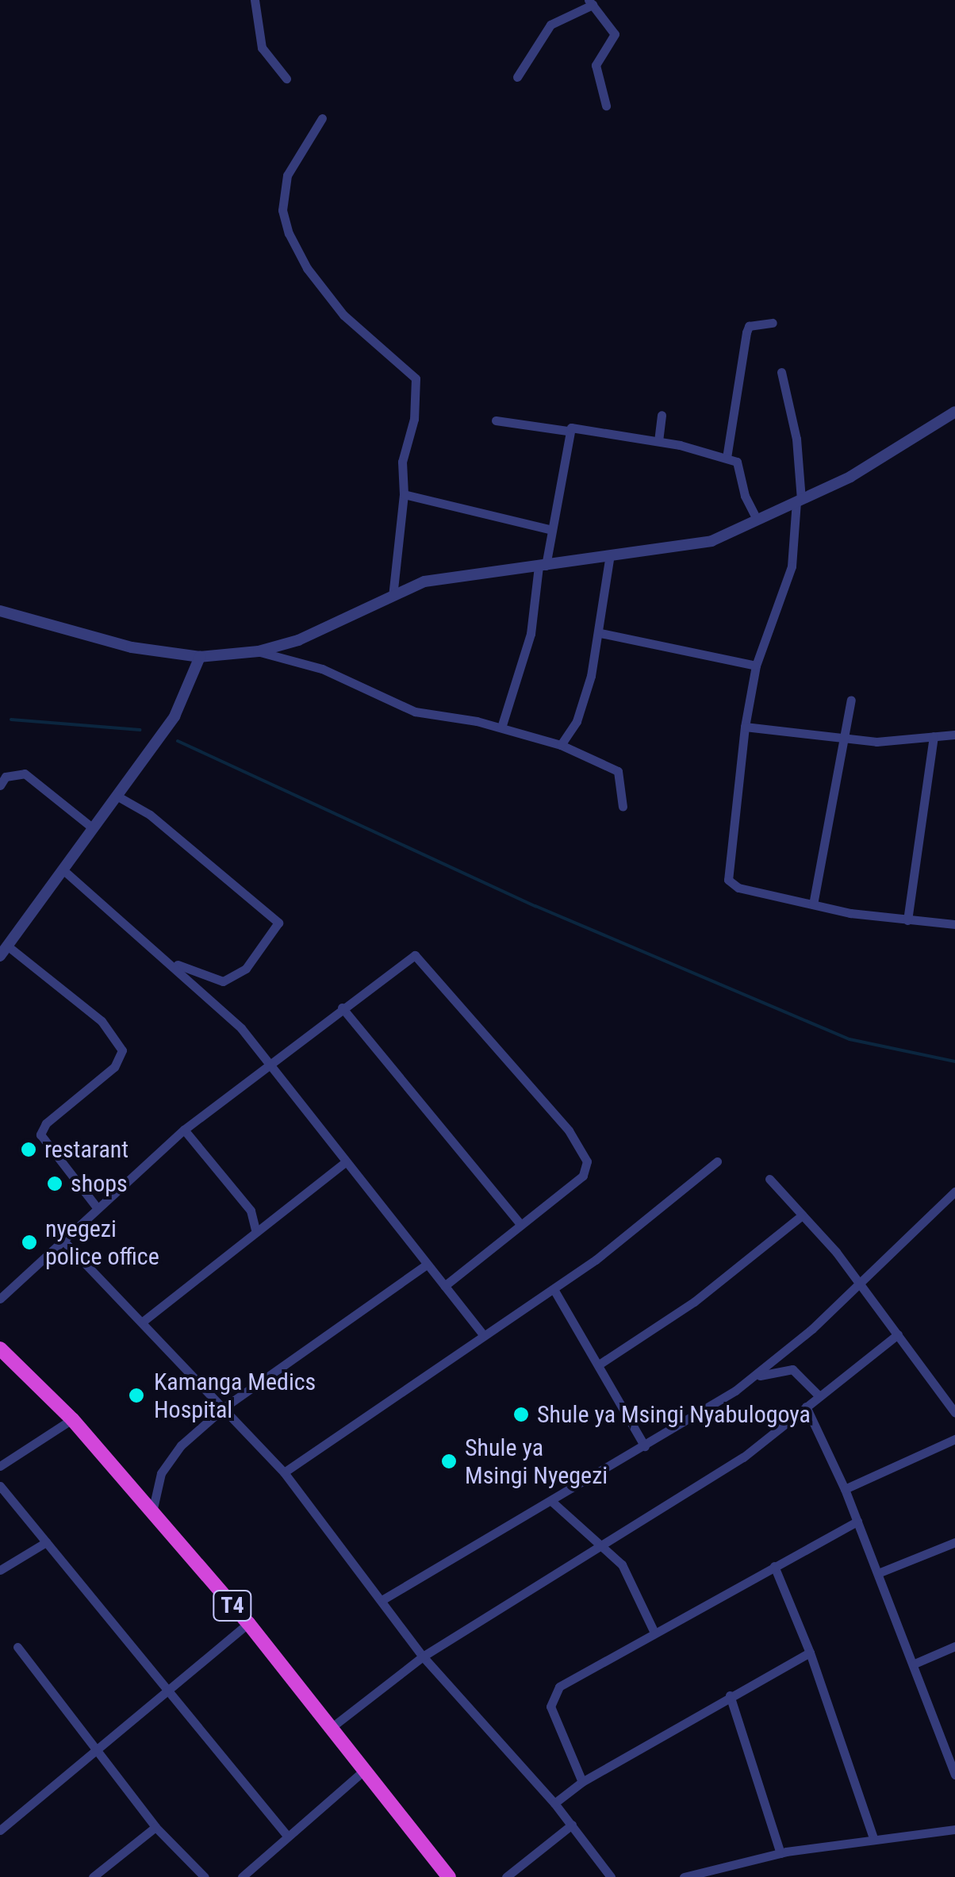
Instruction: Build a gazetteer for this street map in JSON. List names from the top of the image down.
{
  "streets": {
    "highway": ["T4"]
  },
  "places": [
    "restarant",
    "shops",
    "nyegezi police office",
    "Kamanga Medics Hospital",
    "Shule ya Msingi Nyabulogoya",
    "Shule ya Msingi Nyegezi"
  ]
}
